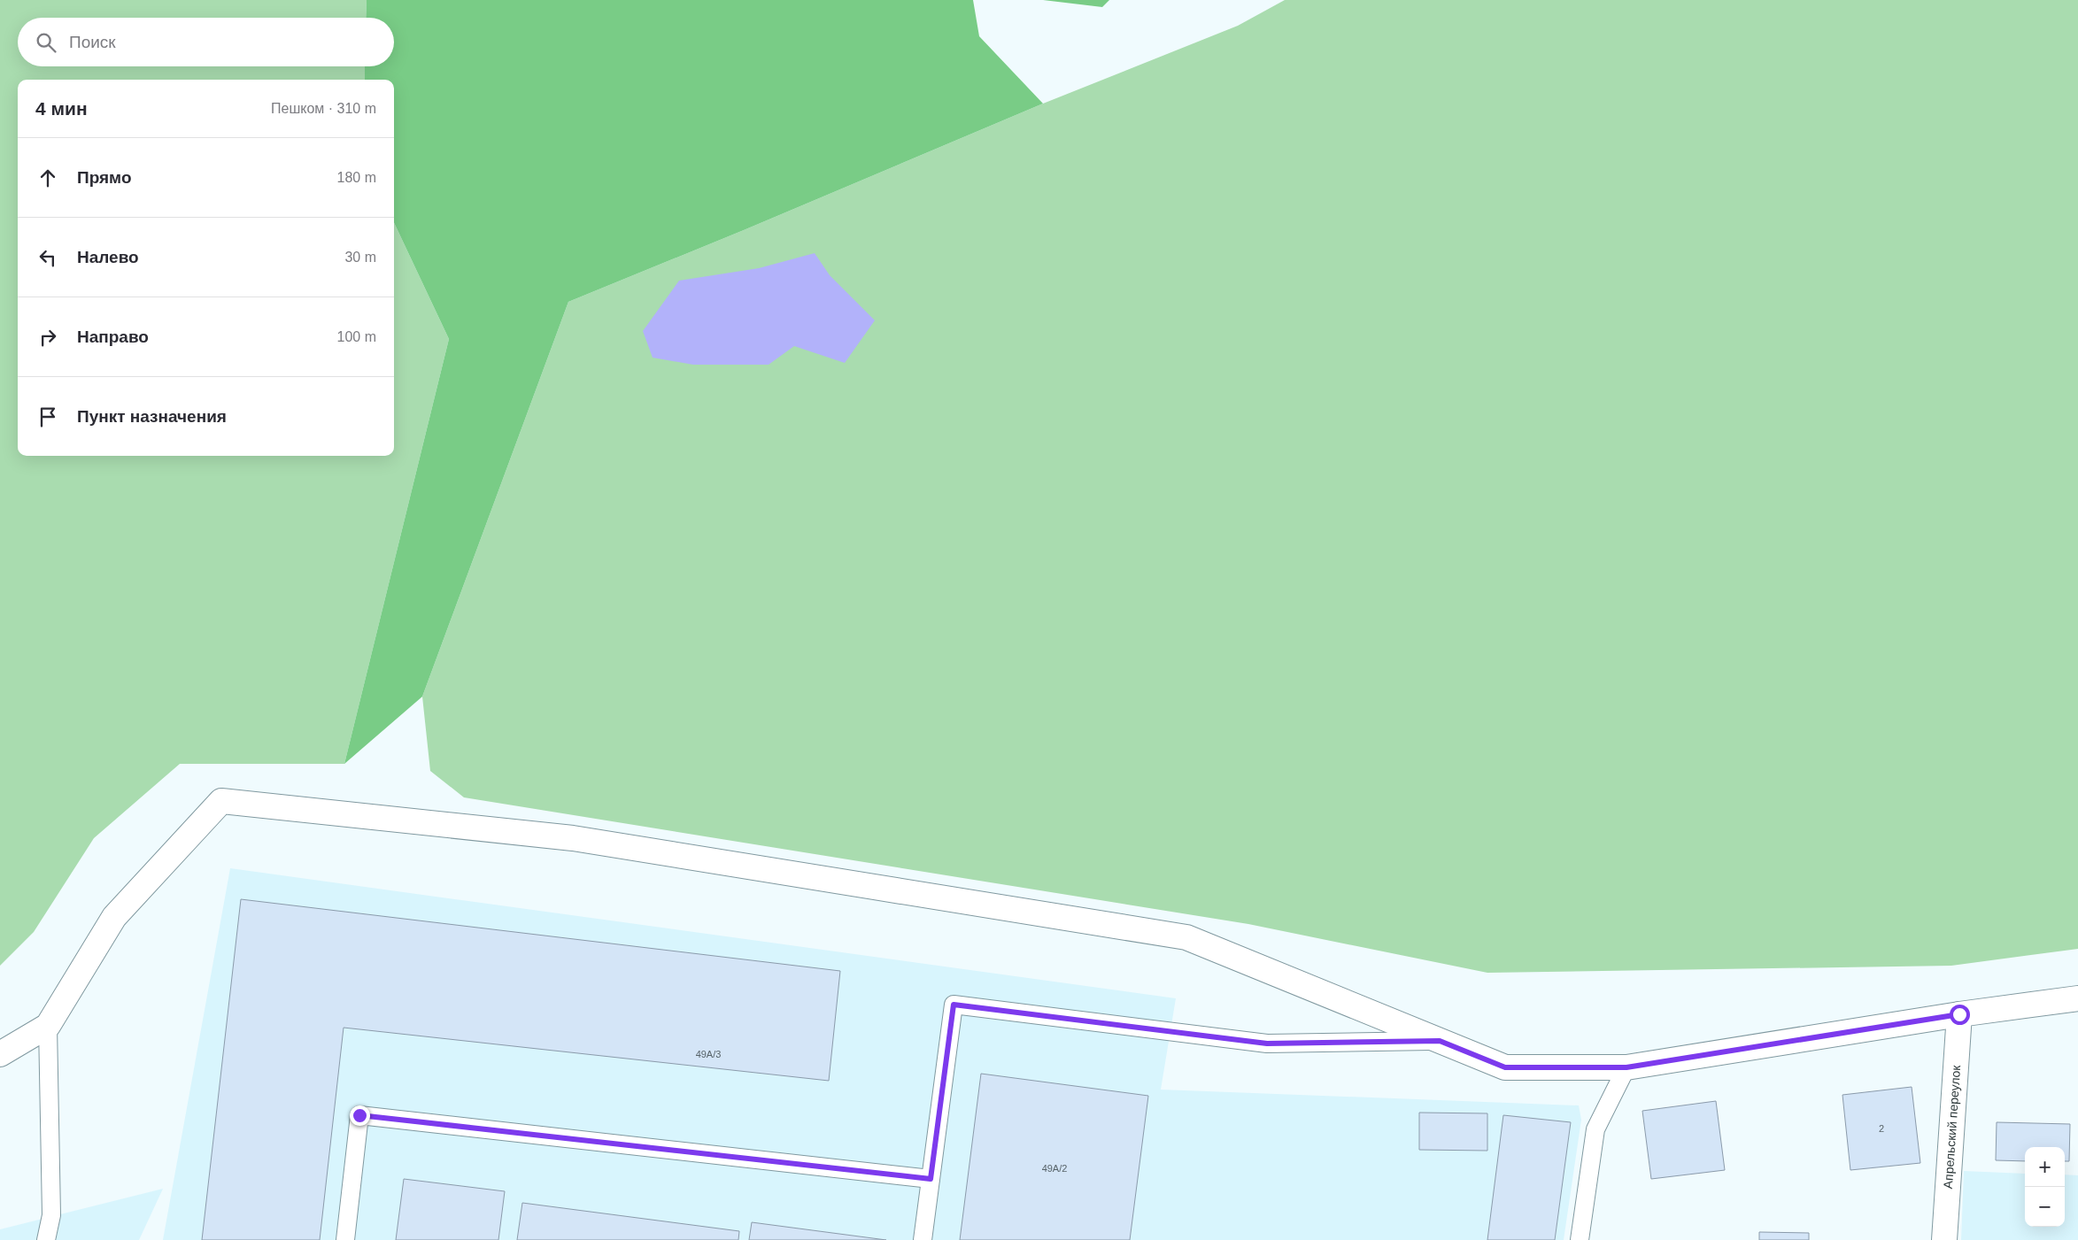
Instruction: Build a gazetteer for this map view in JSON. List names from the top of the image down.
{
  "streets": {
    "street": ["Апрельский переулок"]
  },
  "house_numbers": ["49А/3", "2", "49А/2"],
  "page": {
    "search": "Поиск",
    "heading": ["4 мин", "Пешком · 310 m"],
    "list": [
      ["Прямо", "180 m"],
      ["Налево", "30 m"],
      ["Направо", "100 m"],
      "Пункт назначения"
    ],
    "map_buttons": ["+", "−"]
  }
}
